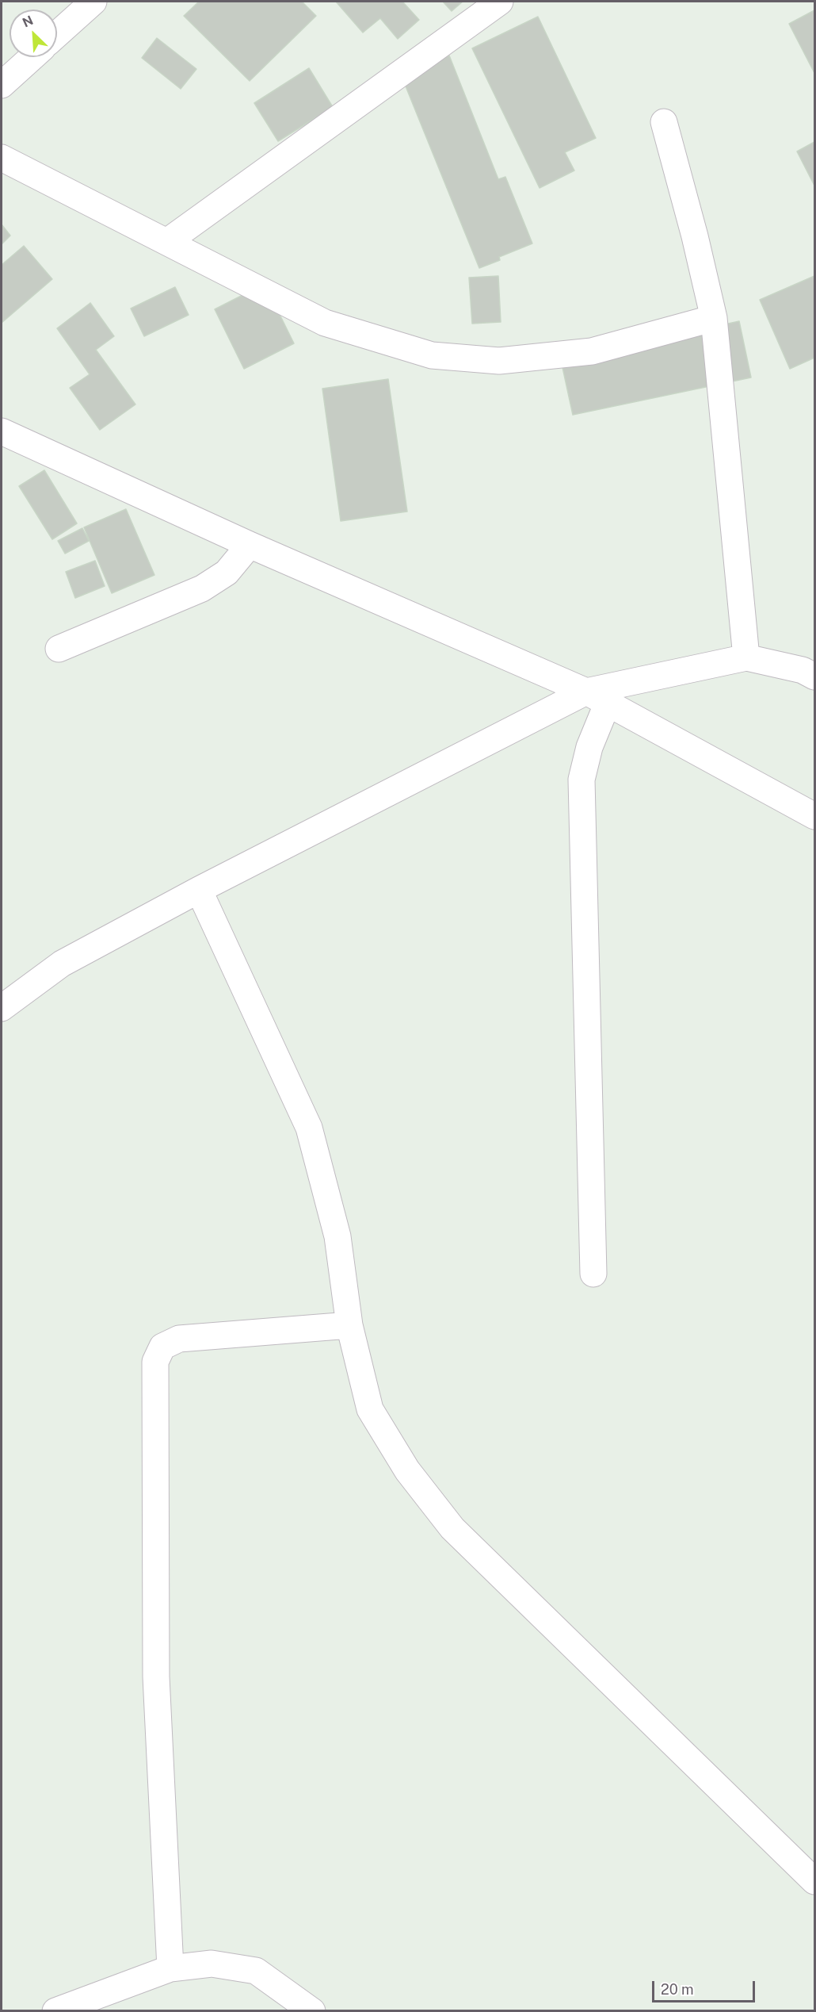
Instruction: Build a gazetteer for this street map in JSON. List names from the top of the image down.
{
  "scale_bar": "20 m",
  "north": "top left"
}
